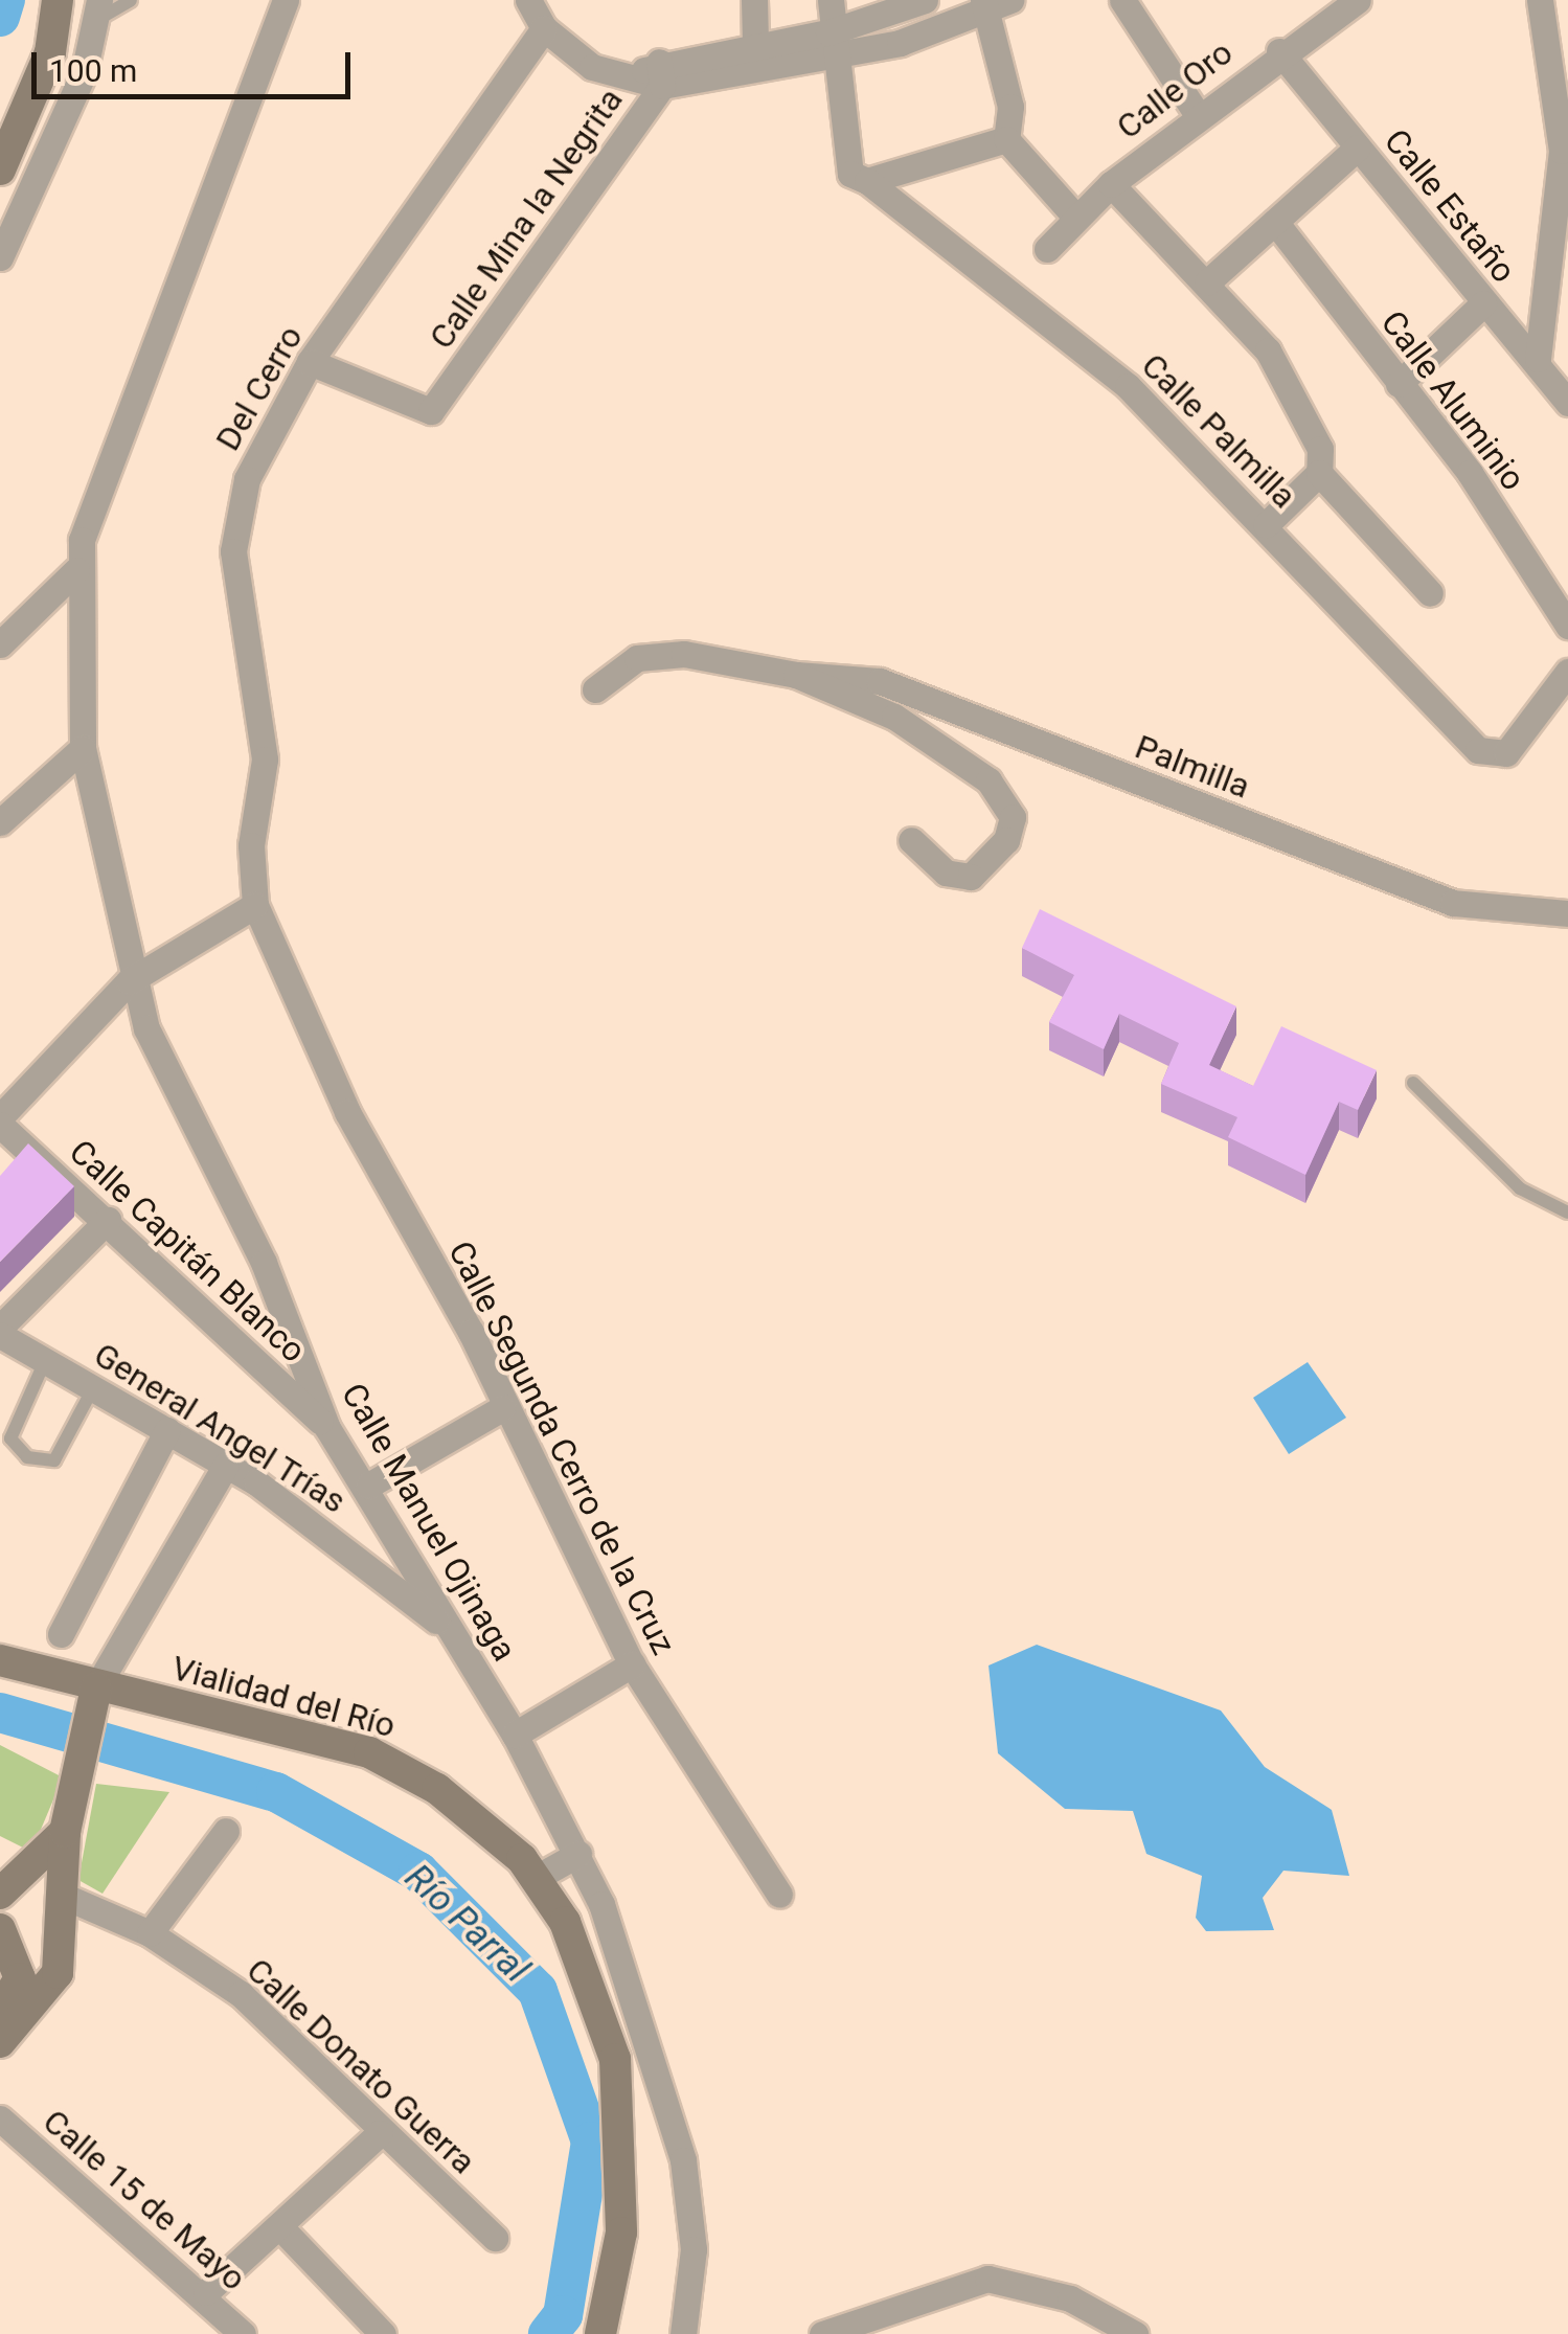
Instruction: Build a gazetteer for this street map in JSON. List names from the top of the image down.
{
  "streets": {
    "main road": ["Vialidad del Río"],
    "street": [
      "Calle Oro",
      "Calle Estaño",
      "Calle Mina la Negrita",
      "Del Cerro",
      "Calle Aluminio",
      "Calle Palmilla",
      "Palmilla",
      "Calle Capitán Blanco",
      "General Angel Trías",
      "Calle Segunda Cerro de la Cruz",
      "Calle Manuel Ojinaga",
      "Calle Donato Guerra",
      "Calle 15 de Mayo"
    ]
  },
  "crossings": [
    ["Calle Oro", "Calle Estaño"],
    ["Calle Mina la Negrita", "Del Cerro"],
    ["Del Cerro", "Calle Segunda Cerro de la Cruz"],
    ["Calle Capitán Blanco", "Calle Manuel Ojinaga"],
    ["General Angel Trías", "Calle Manuel Ojinaga"]
  ],
  "water": ["Río Parral"],
  "scale_bar": "100 m"
}
